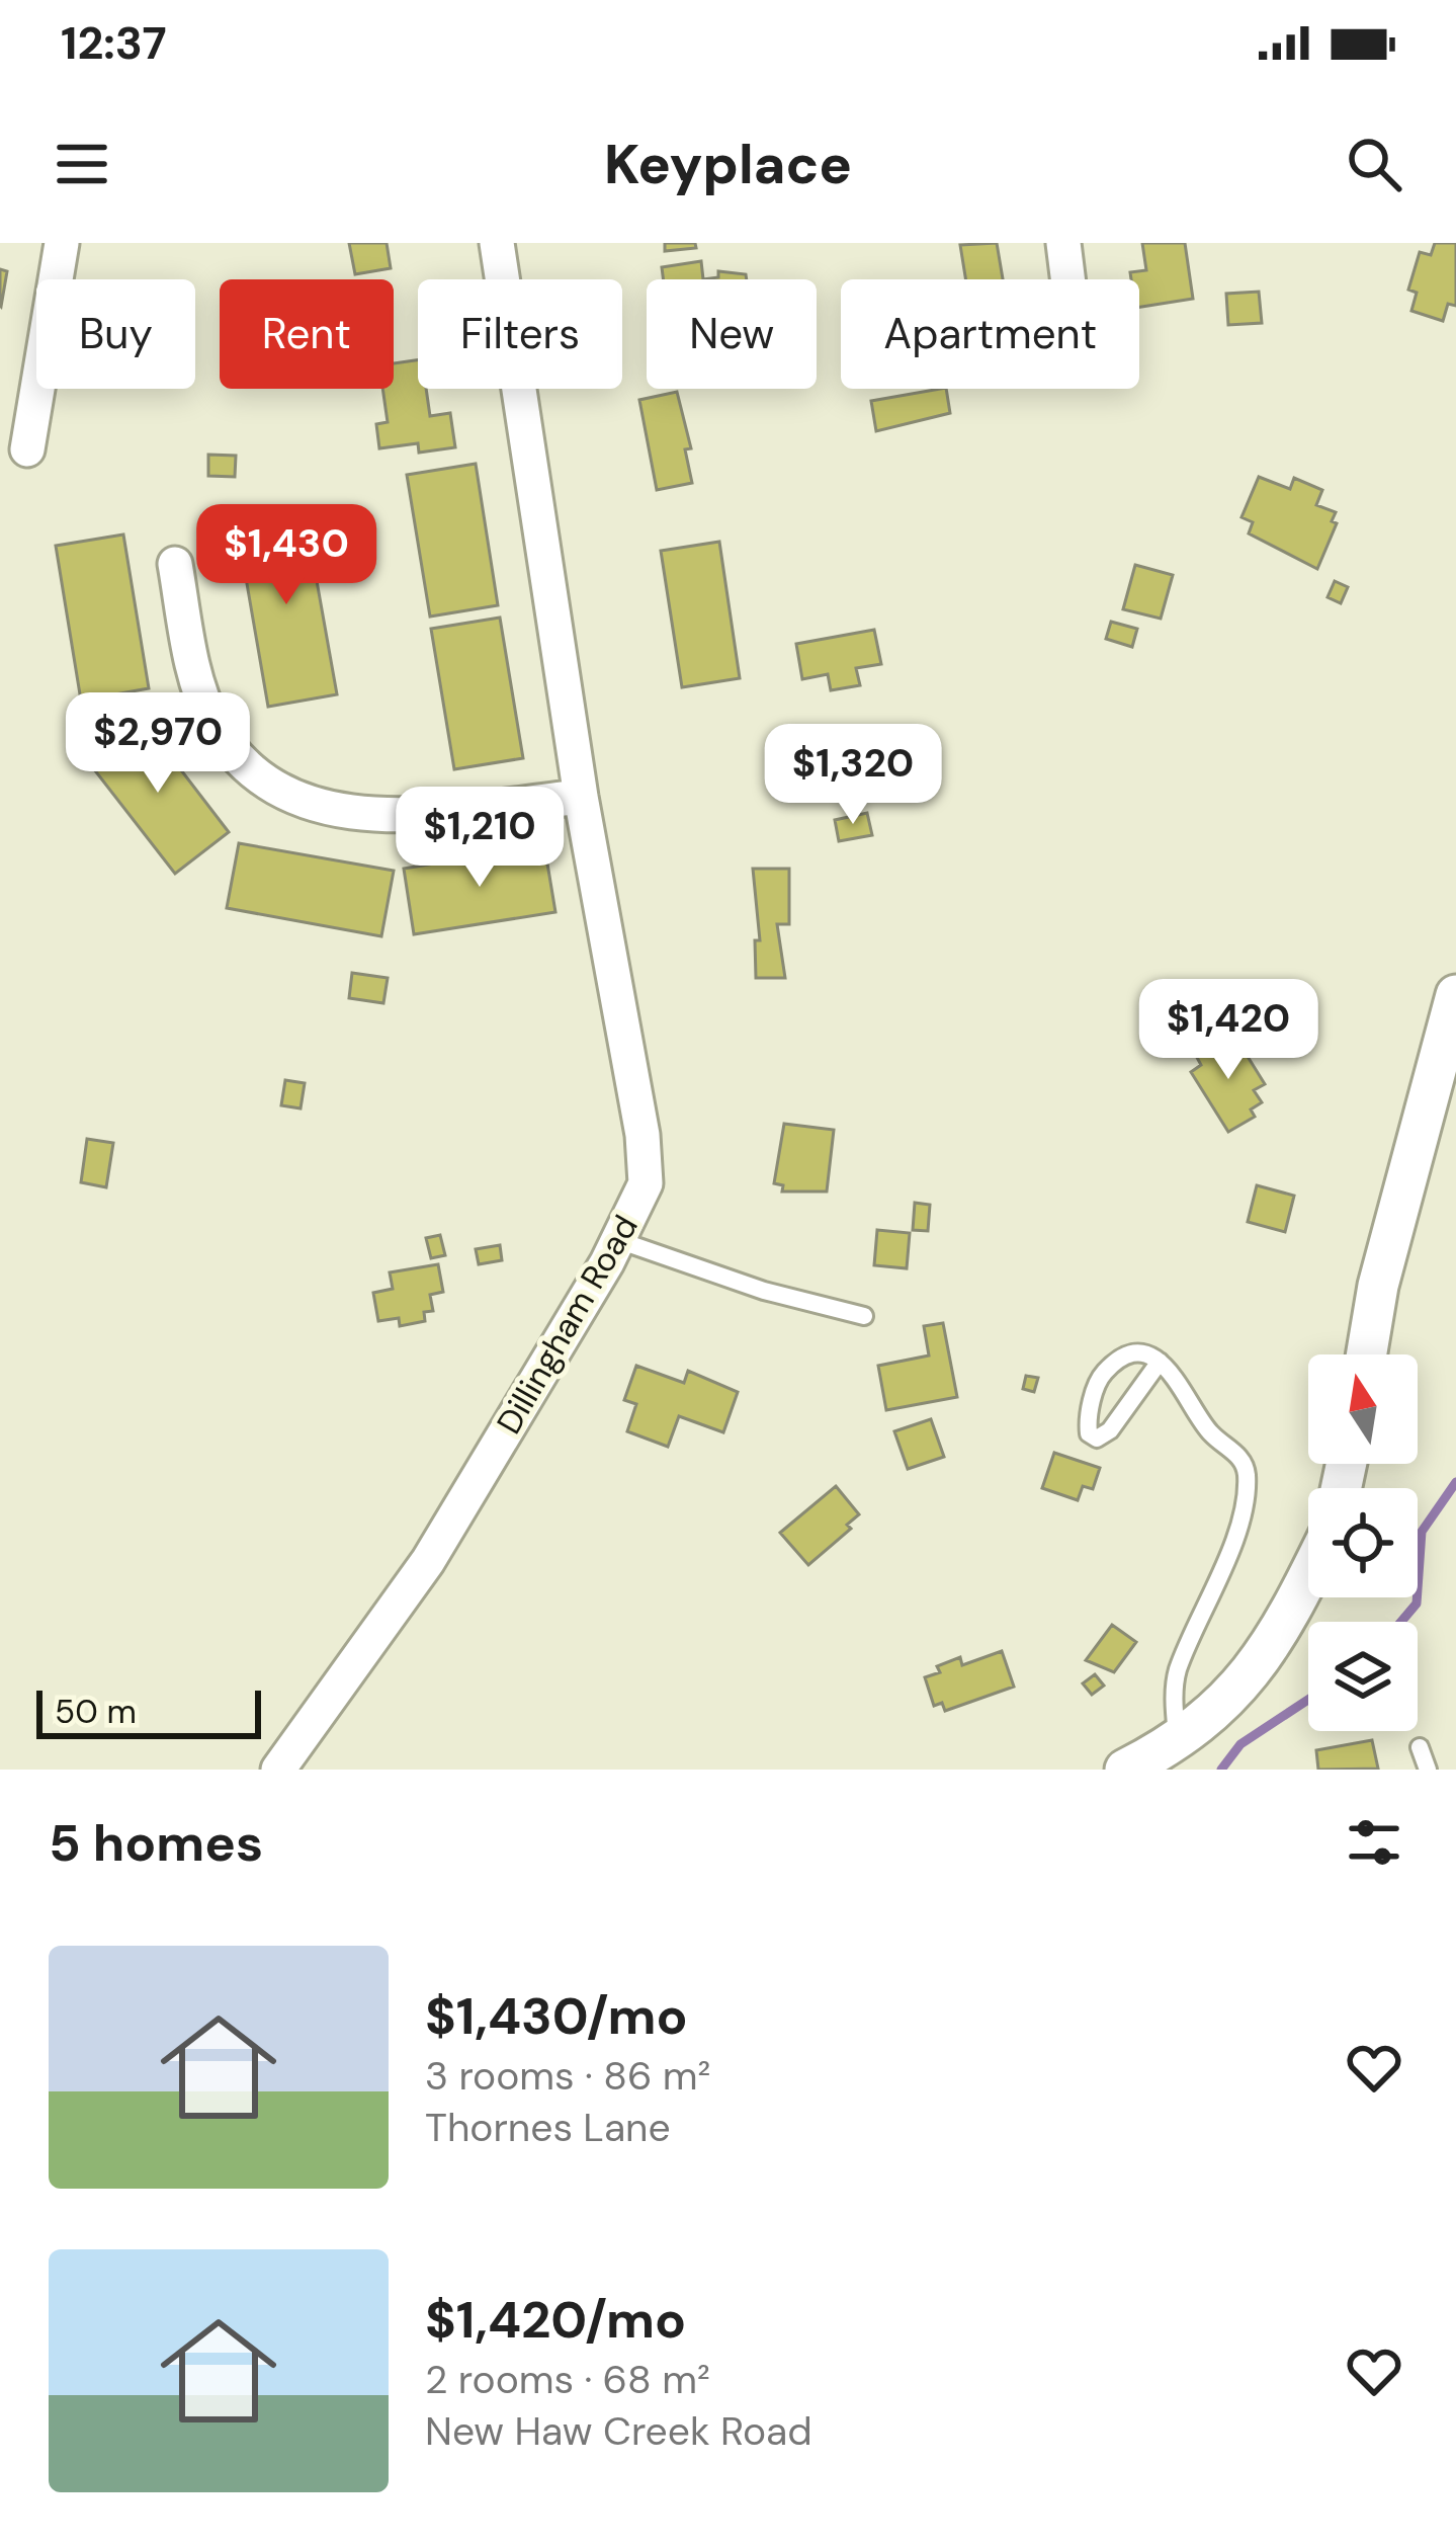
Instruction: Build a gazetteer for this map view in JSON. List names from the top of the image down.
{
  "streets": {
    "street": ["Dillingham Road"]
  },
  "scale_bar": "50 m",
  "north": "top",
  "page": {
    "status": "12:37",
    "header": "Keyplace",
    "chip": [
      "Buy",
      "Rent",
      "Filters",
      "New",
      "Apartment"
    ],
    "price": [
      "$1,430",
      "$2,970",
      "$1,320",
      "$1,210",
      "$1,420"
    ],
    "scale": "50 m",
    "heading": "5 homes",
    "list": [
      {
        "name": "$1,430/mo",
        "note": "3 rooms · 86 m² · Thornes Lane"
      },
      {
        "name": "$1,420/mo",
        "note": "2 rooms · 68 m² · New Haw Creek Road"
      }
    ]
  }
}
